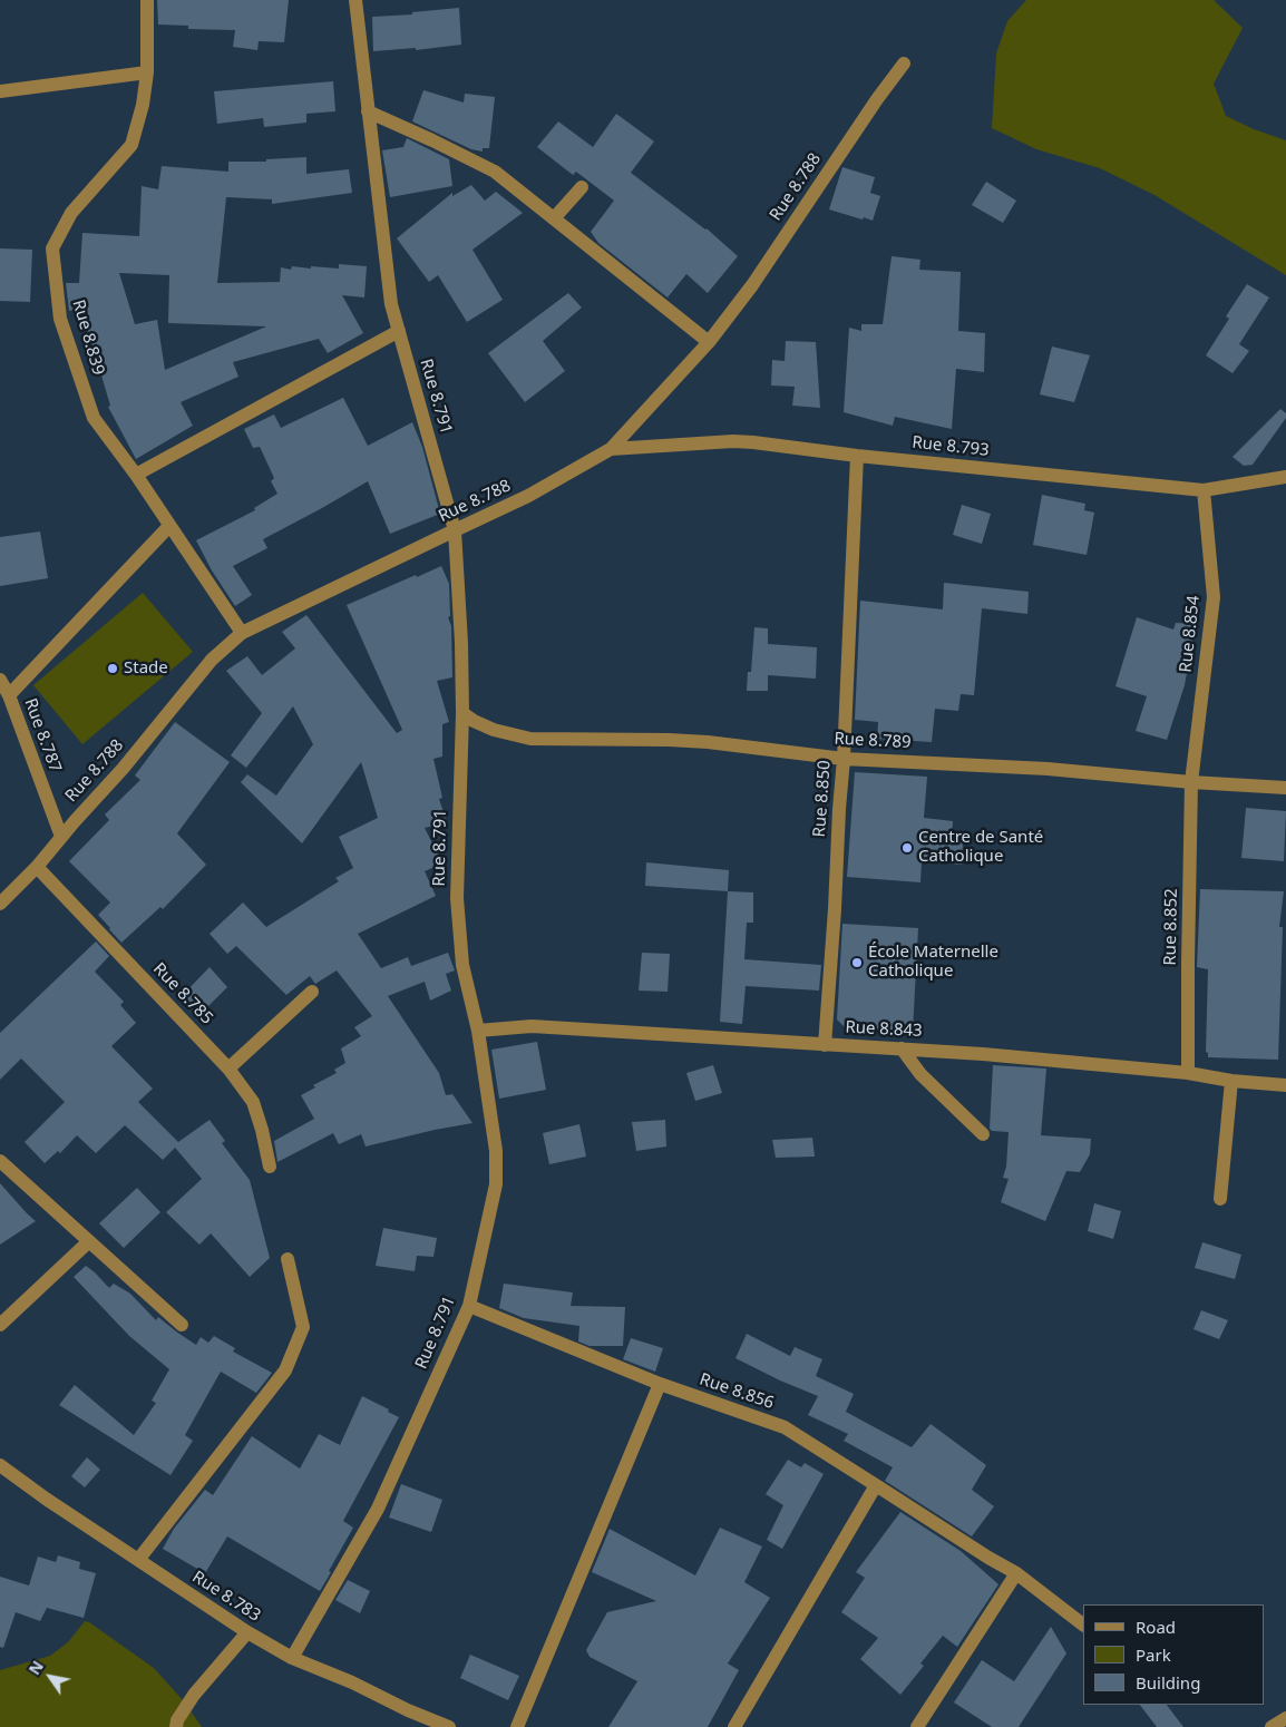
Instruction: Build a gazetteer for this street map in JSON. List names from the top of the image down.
{
  "streets": {
    "street": [
      "Rue 8.788",
      "Rue 8.839",
      "Rue 8.791",
      "Rue 8.793",
      "Rue 8.854",
      "Rue 8.787",
      "Rue 8.789",
      "Rue 8.850",
      "Rue 8.852",
      "Rue 8.785",
      "Rue 8.843",
      "Rue 8.856",
      "Rue 8.783"
    ]
  },
  "crossings": [
    ["Rue 8.788", "Rue 8.839"],
    ["Rue 8.788", "Rue 8.791"],
    ["Rue 8.788", "Rue 8.793"],
    ["Rue 8.788", "Rue 8.787"],
    ["Rue 8.788", "Rue 8.785"],
    ["Rue 8.791", "Rue 8.789"],
    ["Rue 8.791", "Rue 8.843"],
    ["Rue 8.791", "Rue 8.856"],
    ["Rue 8.791", "Rue 8.783"],
    ["Rue 8.793", "Rue 8.854"],
    ["Rue 8.793", "Rue 8.850"],
    ["Rue 8.854", "Rue 8.789"],
    ["Rue 8.854", "Rue 8.852"],
    ["Rue 8.789", "Rue 8.850"],
    ["Rue 8.789", "Rue 8.852"],
    ["Rue 8.850", "Rue 8.843"],
    ["Rue 8.852", "Rue 8.843"]
  ],
  "places": ["Stade", "Centre de Santé Catholique", "École Maternelle Catholique"],
  "legend": ["Road", "Park", "Building"],
  "north": "top left"
}
